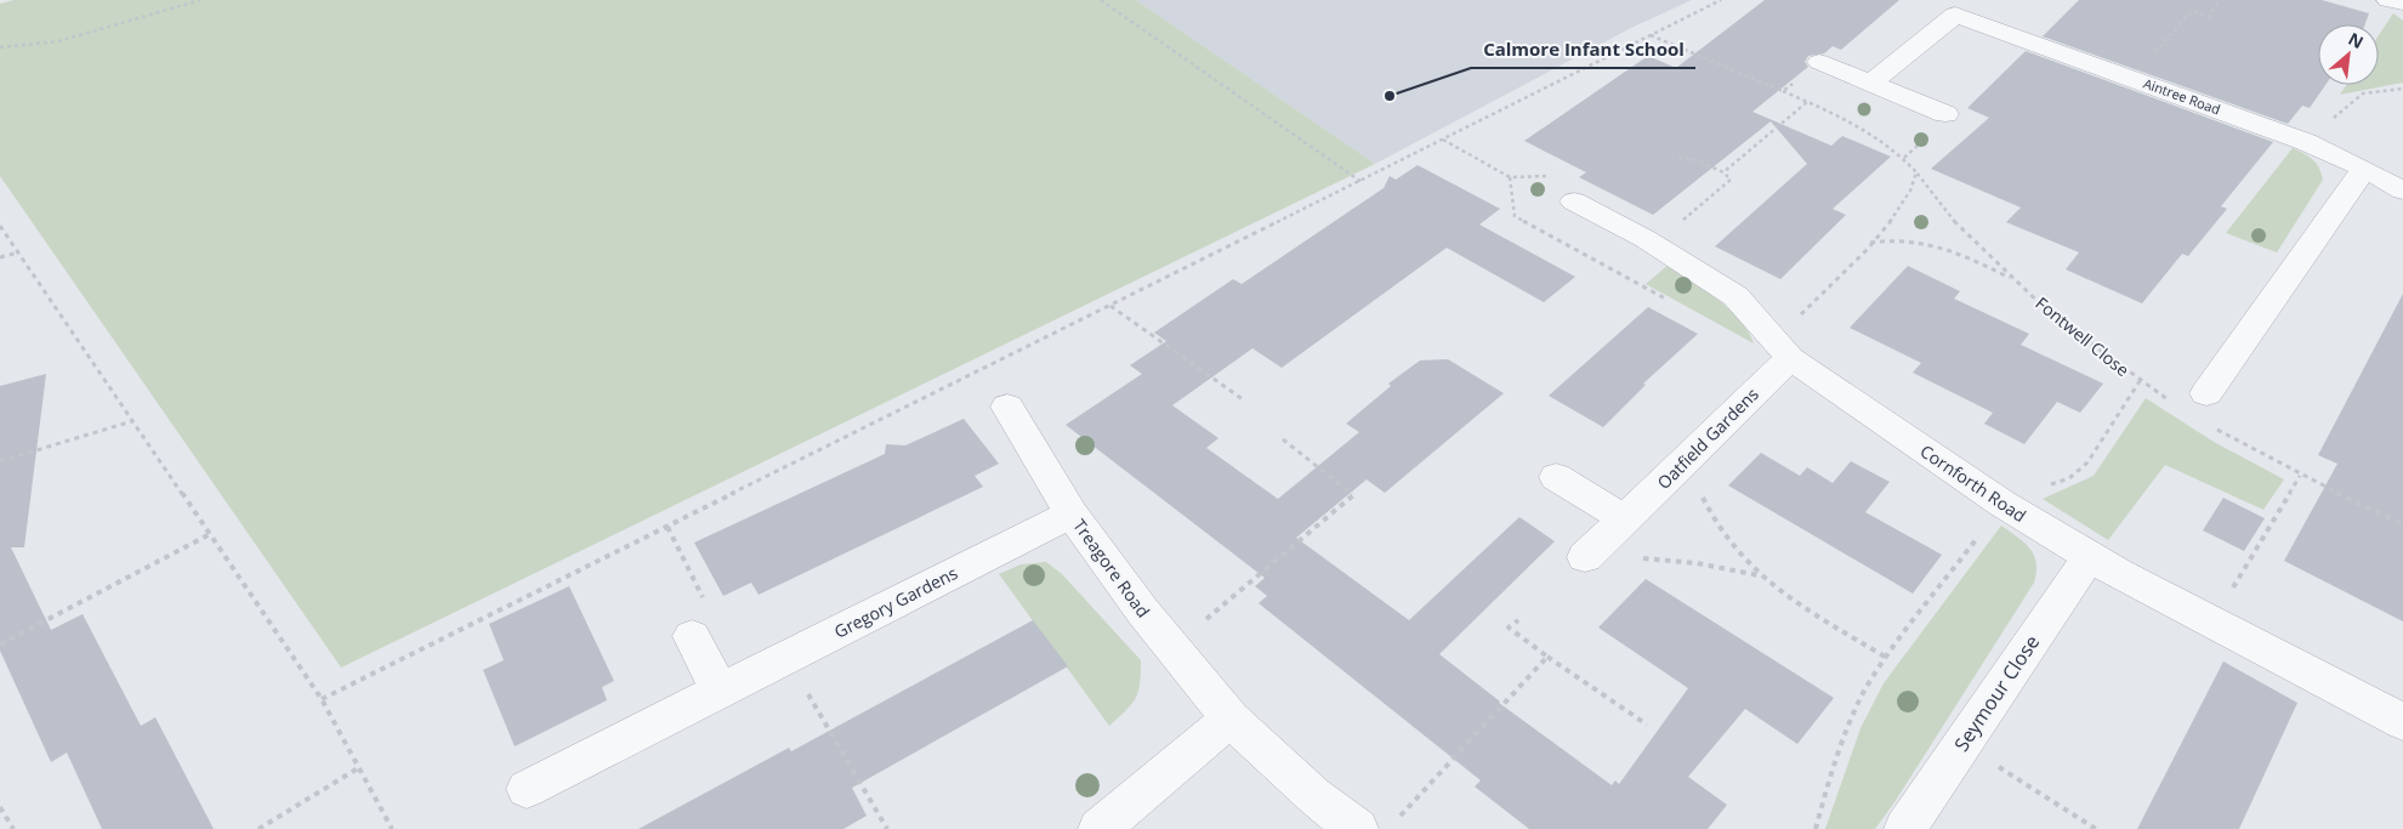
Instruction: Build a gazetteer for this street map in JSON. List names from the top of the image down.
{
  "streets": {
    "street": [
      "Aintree Road",
      "Oatfield Gardens",
      "Cornforth Road",
      "Treagore Road",
      "Gregory Gardens",
      "Seymour Close"
    ],
    "path": ["Fontwell Close"]
  },
  "crossings": [
    ["Oatfield Gardens", "Cornforth Road"],
    ["Cornforth Road", "Seymour Close"],
    ["Treagore Road", "Gregory Gardens"]
  ],
  "places": ["Calmore Infant School"],
  "north": "top right"
}
